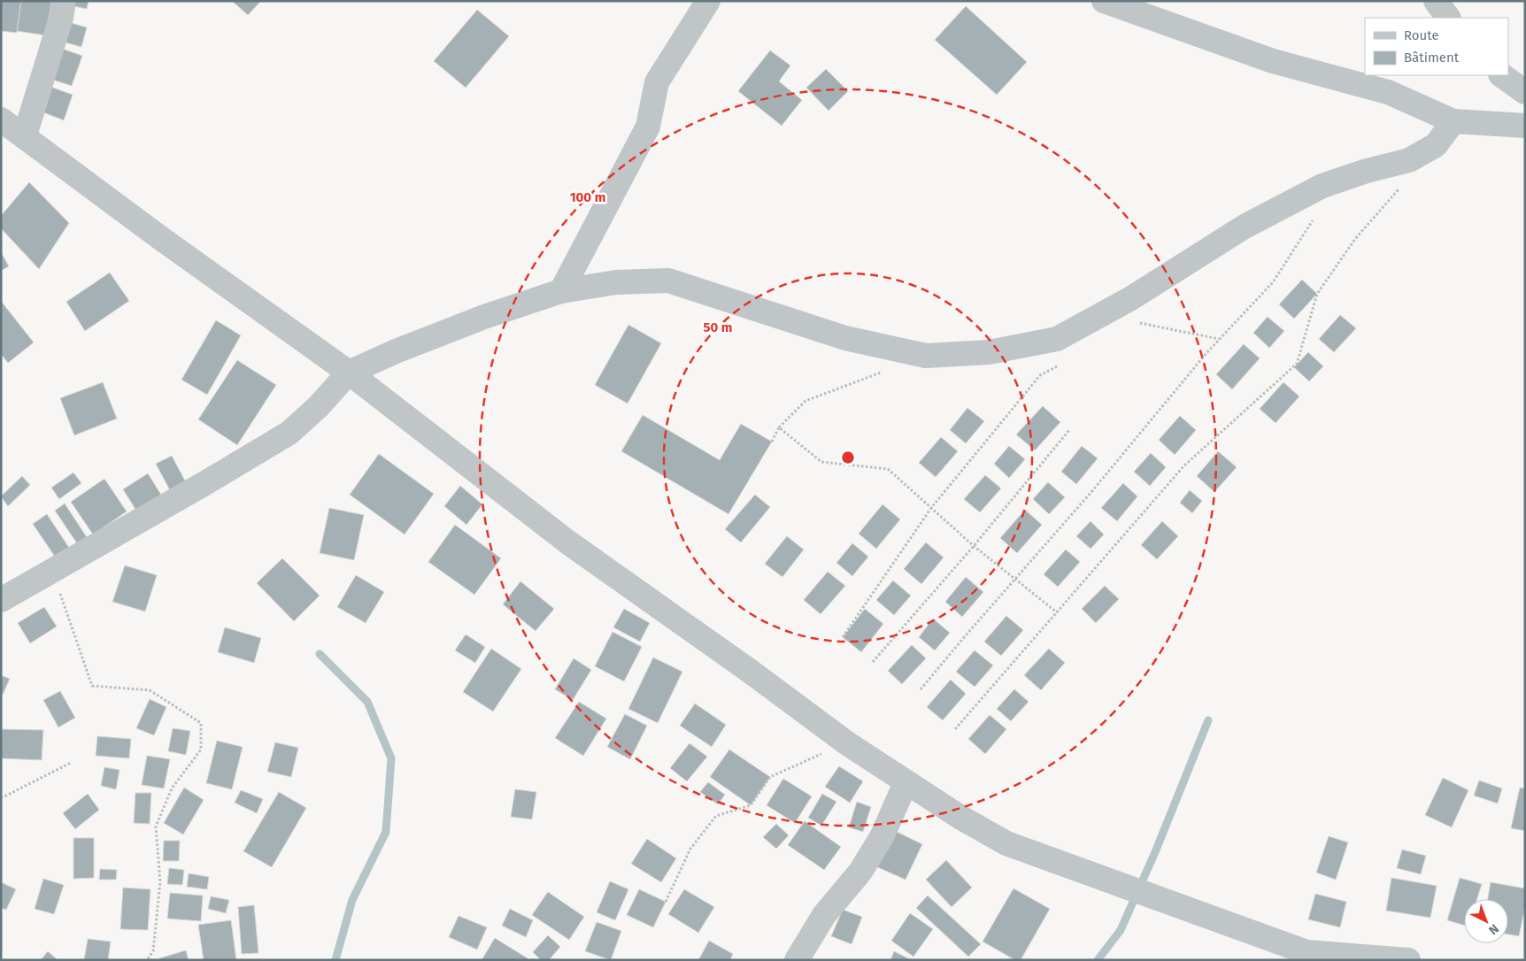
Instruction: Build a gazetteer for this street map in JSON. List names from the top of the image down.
{
  "legend": ["Route", "Bâtiment"],
  "north": "bottom right",
  "rings": ["100 m", "50 m"]
}
